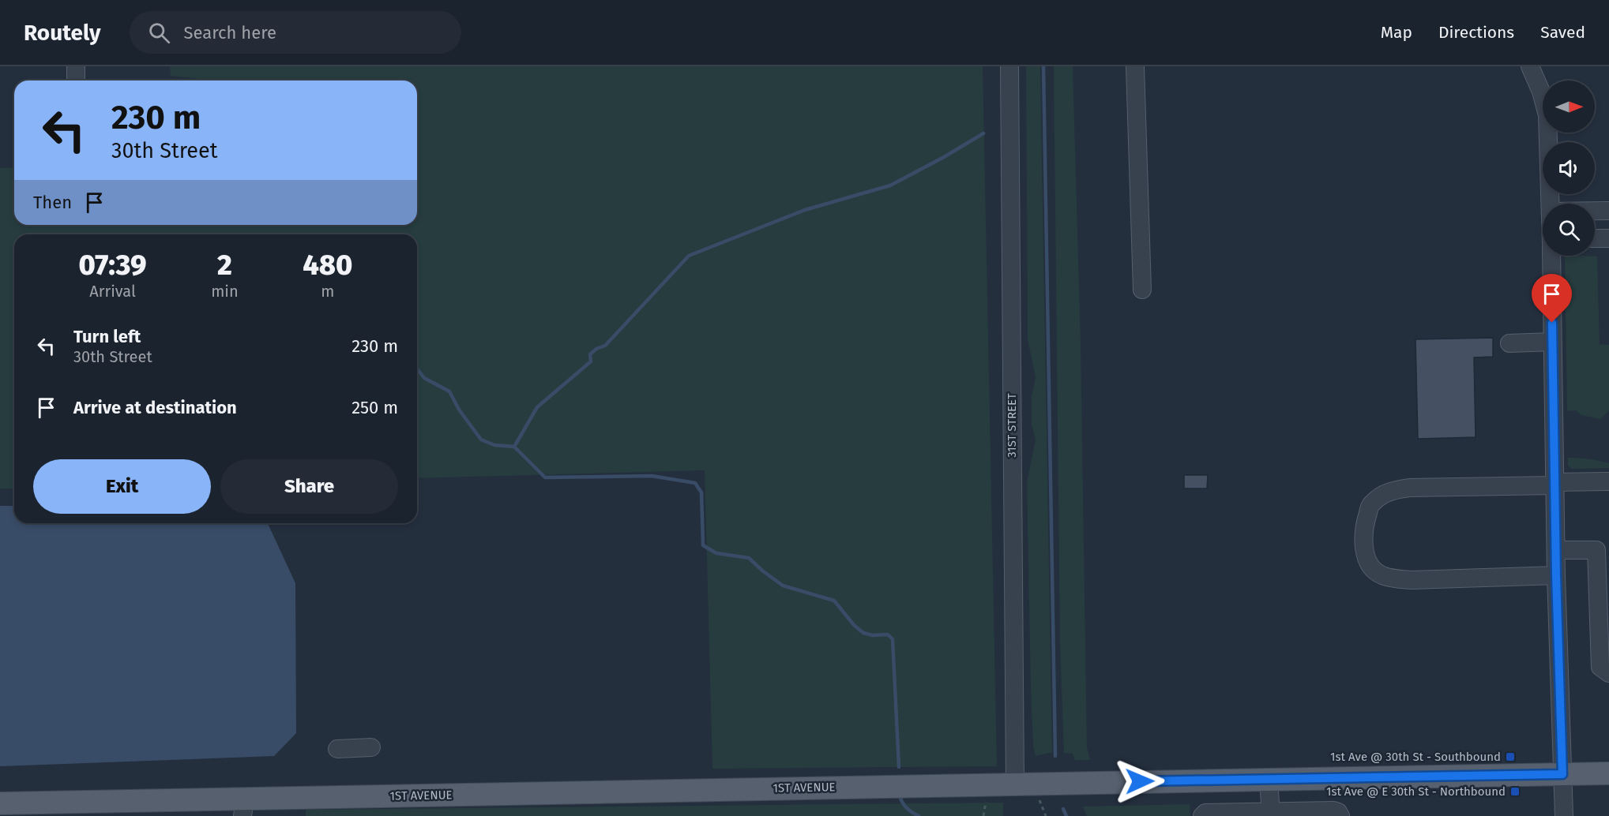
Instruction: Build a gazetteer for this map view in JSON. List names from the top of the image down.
{
  "streets": {
    "main road": ["1ST AVENUE"],
    "street": ["31ST STREET"]
  },
  "crossings": [
    ["31ST STREET", "1ST AVENUE"]
  ],
  "places": {
    "transit": ["1st Ave @ 30th St - Southbound", "1st Ave @ E 30th St - Northbound"]
  },
  "north": "right",
  "page": {
    "header": "Routely",
    "search": "Search here",
    "nav": ["Map", "Directions", "Saved"],
    "turn": ["230 m", "30th Street"],
    "then": "Then",
    "eta": [
      "07:39",
      "Arrival",
      "2",
      "min",
      "480",
      "m"
    ],
    "list": [
      {
        "name": "Turn left",
        "note": "30th Street",
        "value": "230 m"
      },
      {
        "name": "Arrive at destination",
        "value": "250 m"
      }
    ],
    "buttons": ["Exit", "Share"]
  }
}
